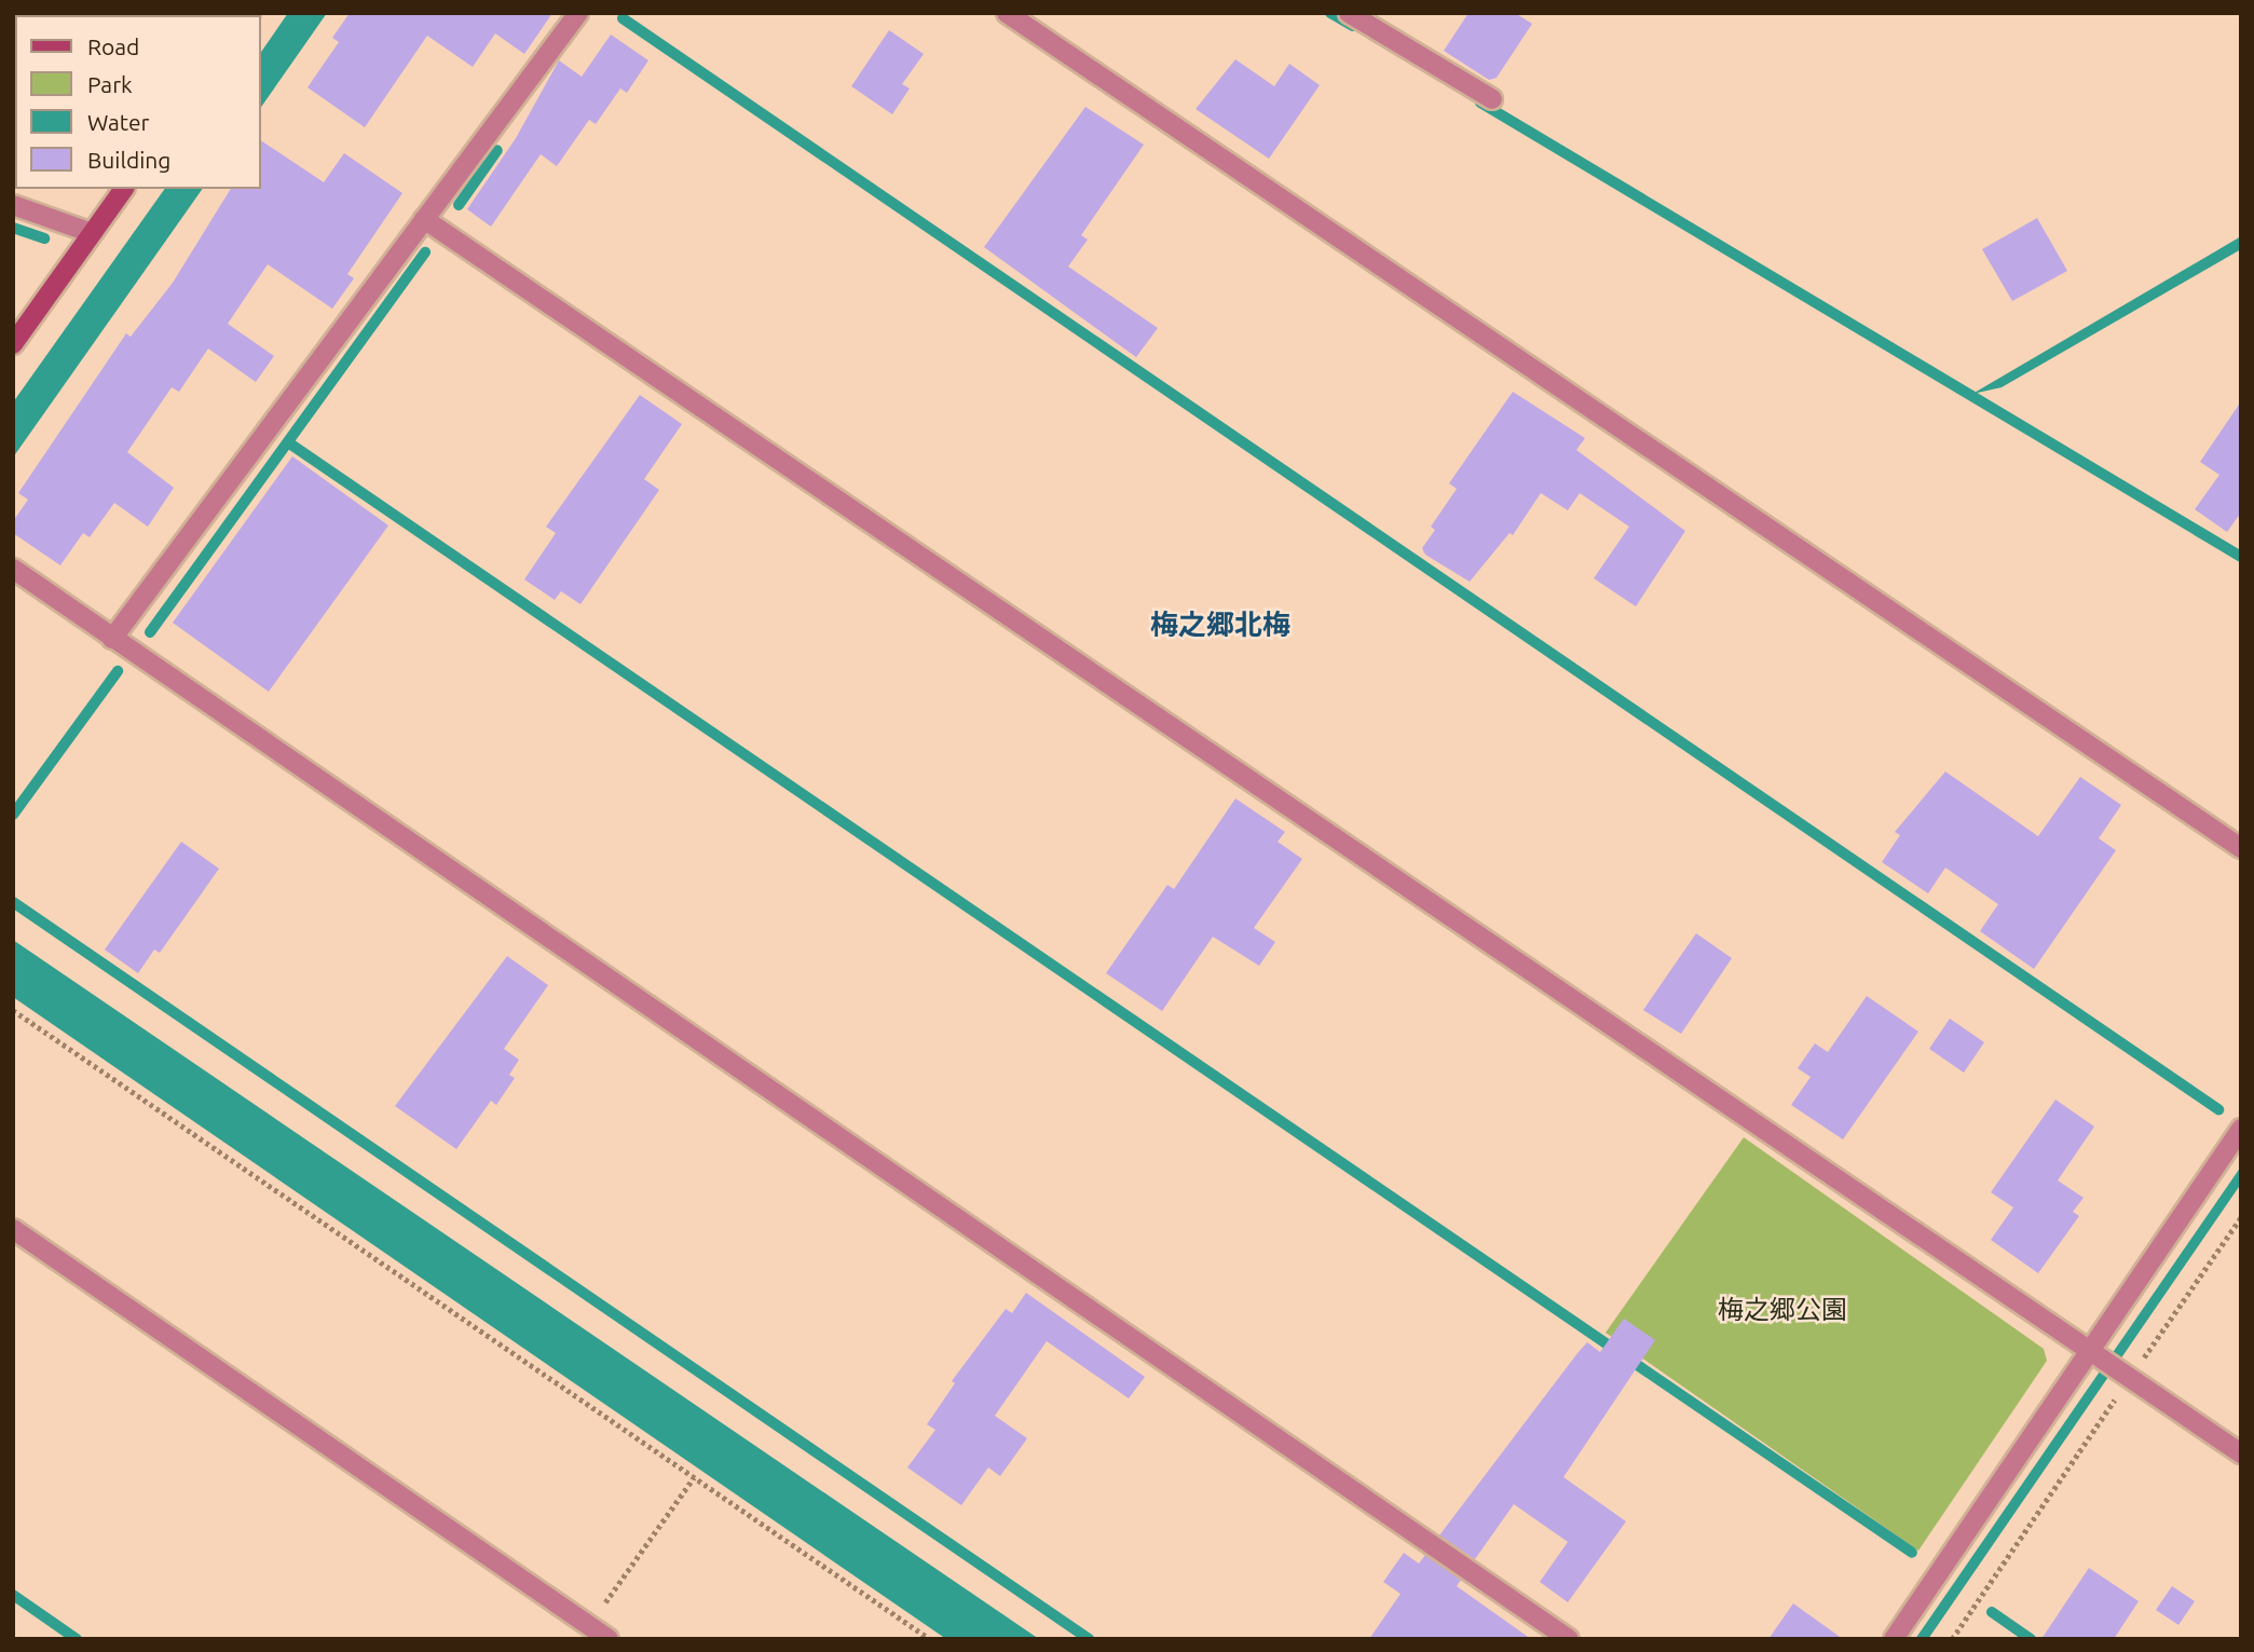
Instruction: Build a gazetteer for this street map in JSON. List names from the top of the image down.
{
  "districts": ["梅之郷北梅"],
  "parks": ["梅之郷公園"],
  "legend": [
    "Road",
    "Park",
    "Water",
    "Building"
  ]
}
